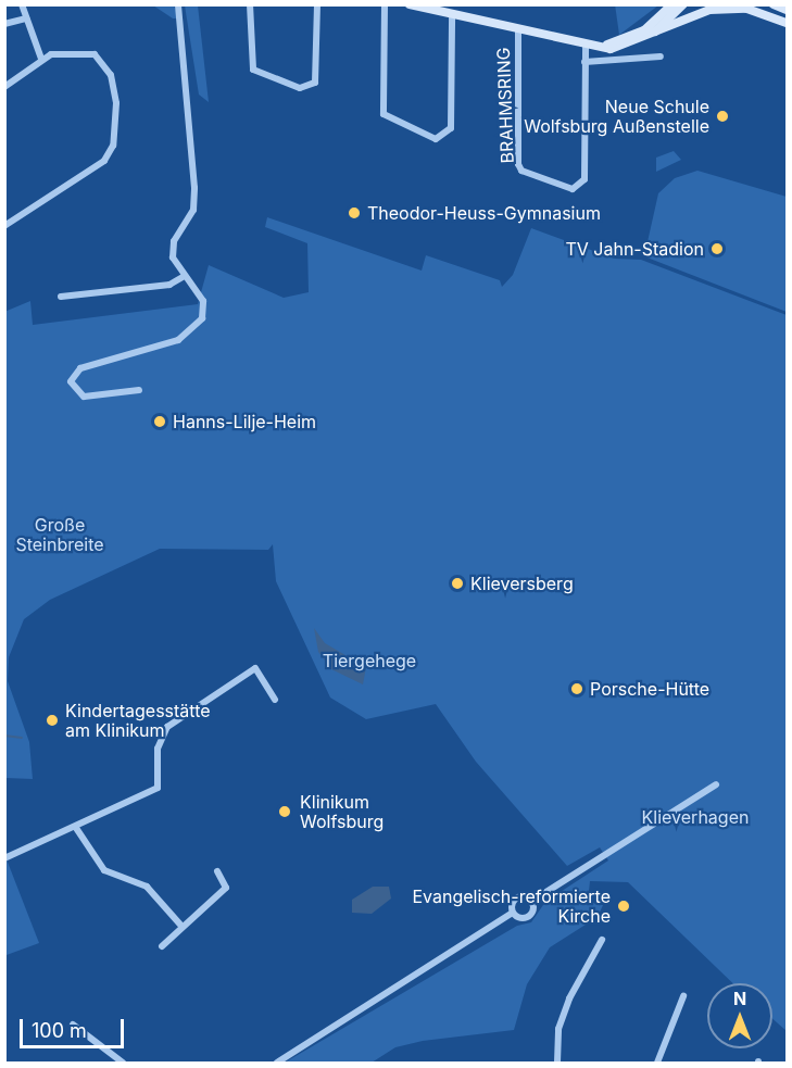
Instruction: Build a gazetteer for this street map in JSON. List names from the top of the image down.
{
  "streets": {
    "street": ["BRAHMSRING"]
  },
  "parks": ["Große Steinbreite", "Tiergehege", "Klieverhagen"],
  "places": [
    "Neue Schule Wolfsburg Außenstelle",
    "Theodor-Heuss-Gymnasium",
    "TV Jahn-Stadion",
    "Hanns-Lilje-Heim",
    "Klieversberg",
    "Porsche-Hütte",
    "Kindertagesstätte am Klinikum",
    "Klinikum Wolfsburg",
    "Evangelisch-reformierte Kirche"
  ],
  "scale_bar": "100 m",
  "north": "top"
}
